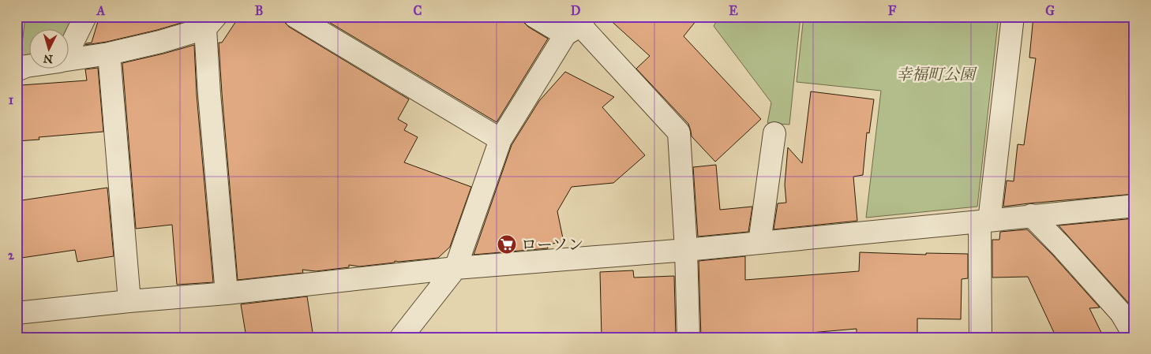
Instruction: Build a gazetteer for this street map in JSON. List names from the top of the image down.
{
  "parks": ["幸福町公園"],
  "places": {
    "supermarket": ["ローソン"]
  },
  "north": "bottom",
  "grid": {
    "columns": [
      "A",
      "B",
      "C",
      "D",
      "E",
      "F",
      "G"
    ],
    "rows": ["1", "2"]
  }
}
